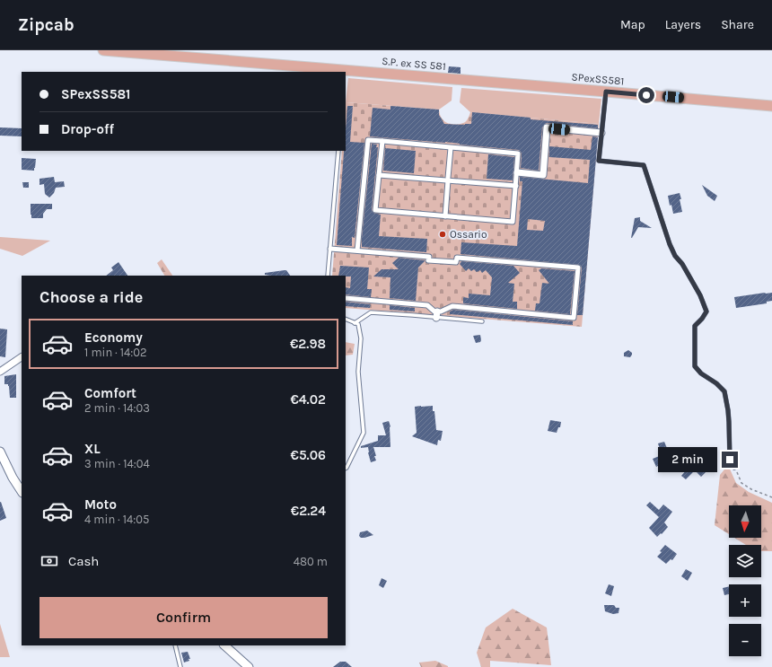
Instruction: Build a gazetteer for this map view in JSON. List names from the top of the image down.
{
  "streets": {
    "main road": ["S.P. ex SS 581", "SPexSS581"]
  },
  "crossings": [
    ["S.P. ex SS 581", "SPexSS581"]
  ],
  "places": ["Ossario"],
  "north": "bottom",
  "page": {
    "header": "Zipcab",
    "nav": ["Map", "Layers", "Share"],
    "banner": ["SPexSS581", "Drop-off"],
    "heading": "Choose a ride",
    "list": [
      {
        "name": "Economy",
        "note": "1 min · 14:02",
        "value": "€2.98"
      },
      {
        "name": "Comfort",
        "note": "2 min · 14:03",
        "value": "€4.02"
      },
      {
        "name": "XL",
        "note": "3 min · 14:04",
        "value": "€5.06"
      },
      {
        "name": "Moto",
        "note": "4 min · 14:05",
        "value": "€2.24"
      }
    ],
    "bubble": "2 min",
    "map_buttons": ["+", "−"],
    "pay": ["Cash", "480 m"],
    "buttons": "Confirm"
  }
}
